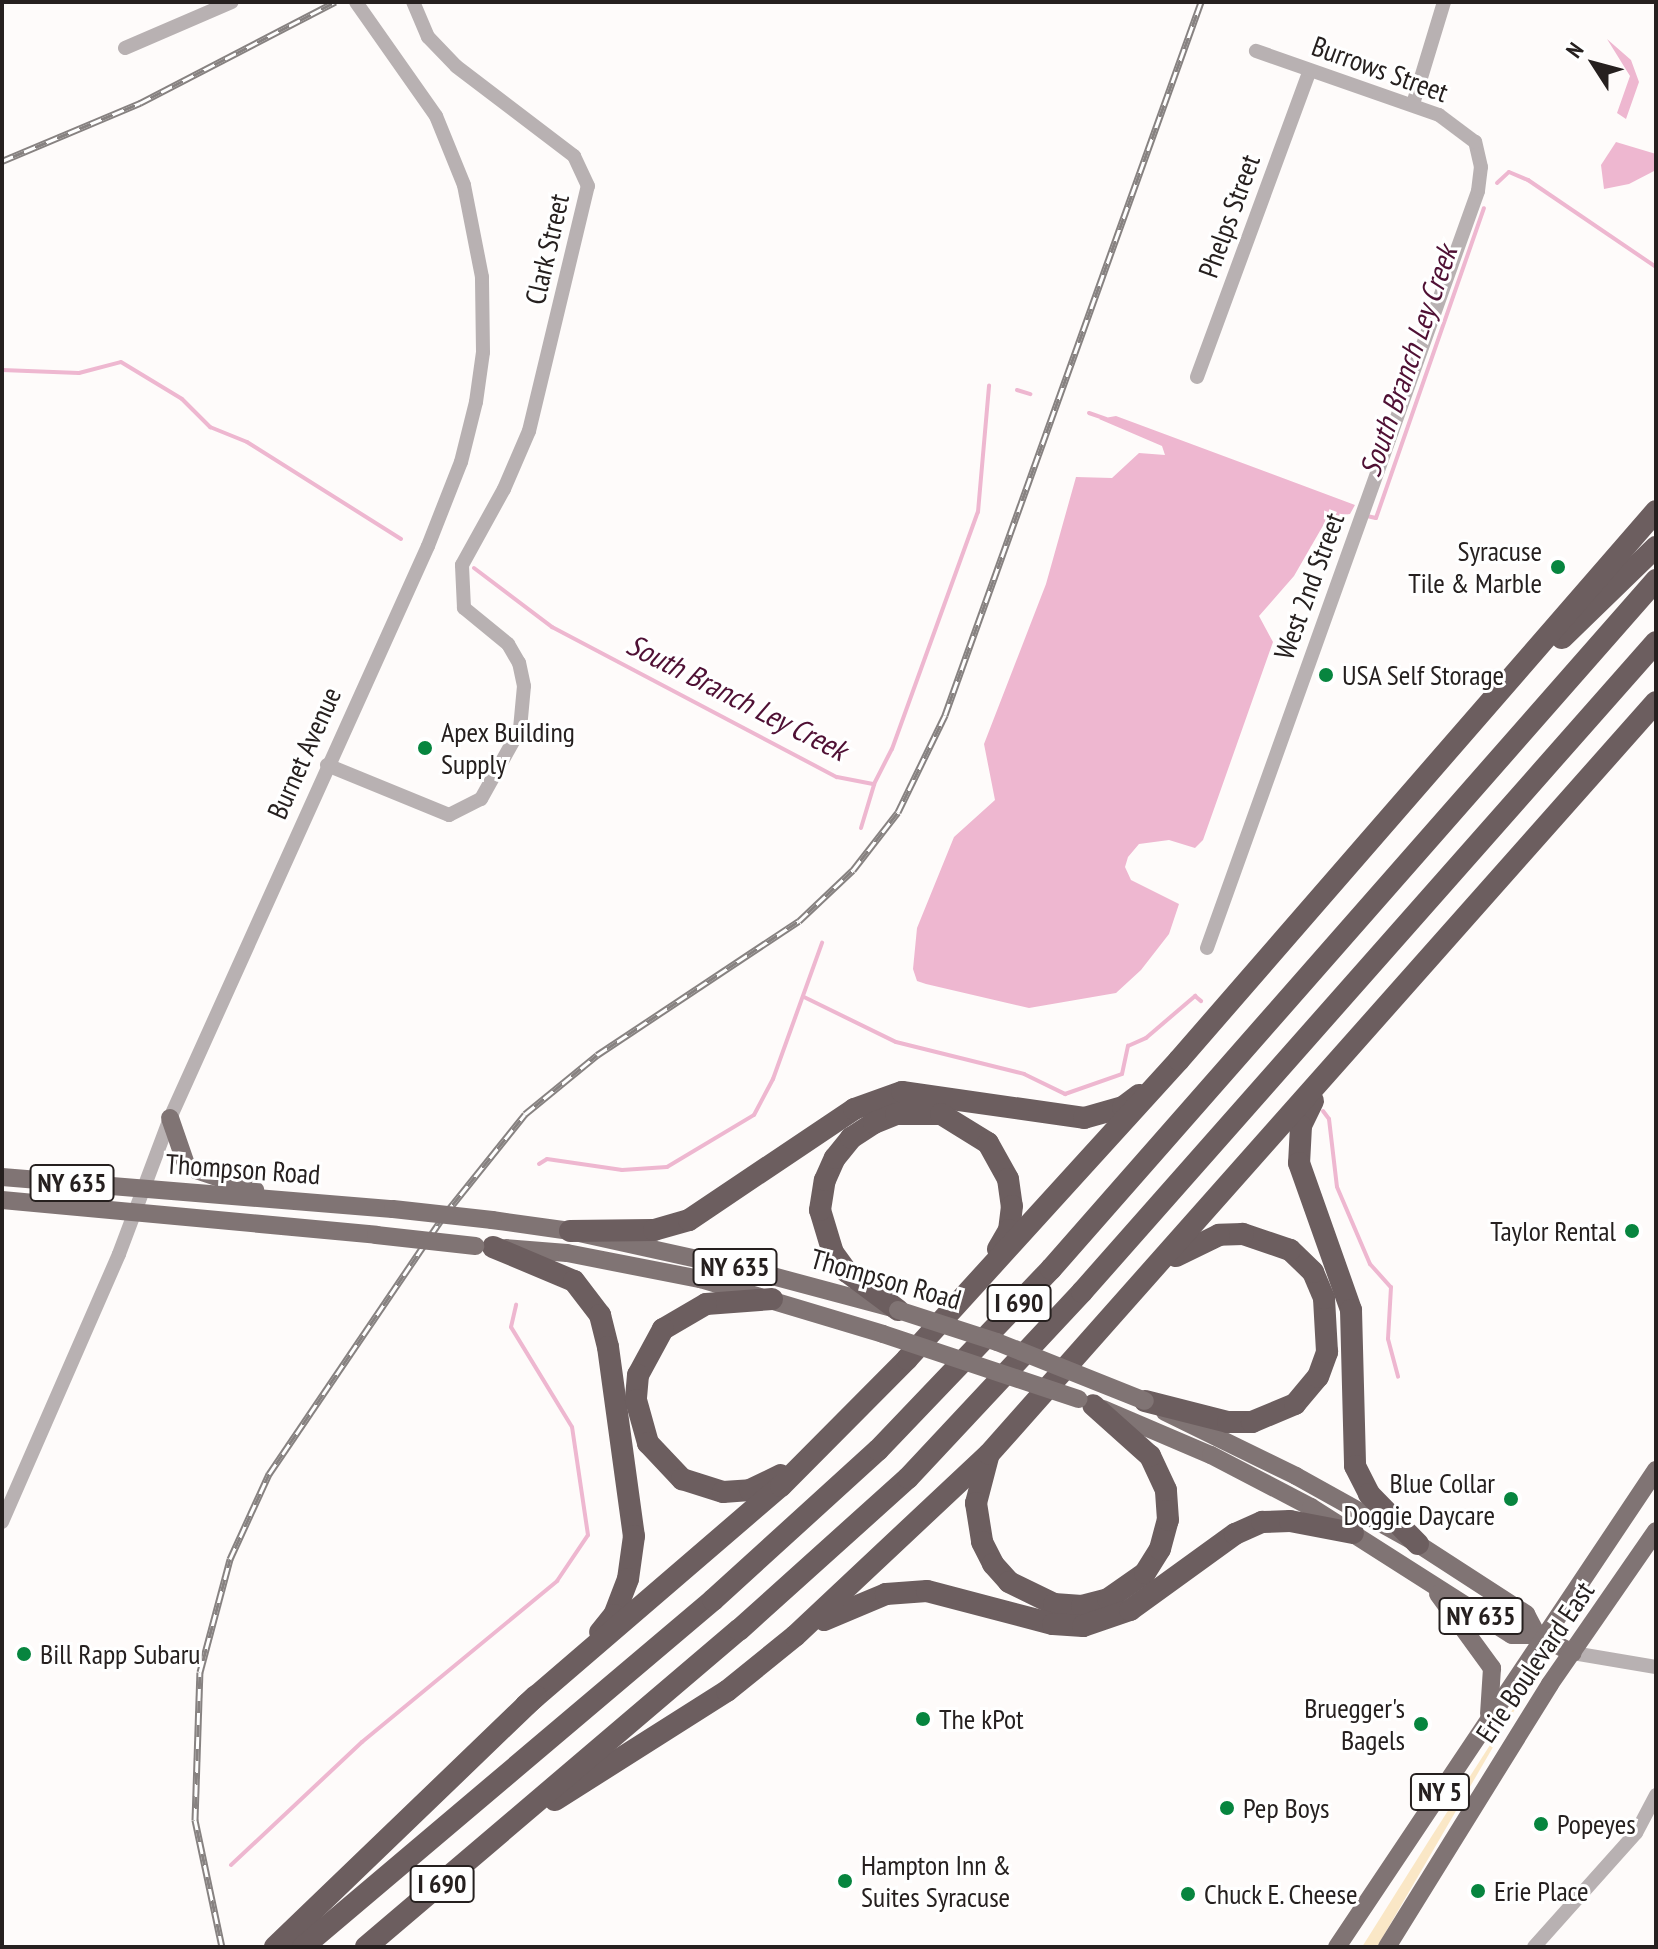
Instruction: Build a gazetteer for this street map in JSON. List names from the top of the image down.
{
  "streets": {
    "highway": ["I 690"],
    "main road": [
      "Thompson Road",
      "NY 635",
      "Erie Boulevard East",
      "NY 5"
    ],
    "street": [
      "Burrows Street",
      "Phelps Street",
      "Clark Street",
      "West 2nd Street",
      "Burnet Avenue"
    ]
  },
  "crossings": [
    ["Burrows Street", "Phelps Street"],
    ["Burrows Street", "West 2nd Street"],
    ["Clark Street", "Burnet Avenue"],
    ["Burnet Avenue", "Thompson Road"],
    ["Thompson Road", "Erie Boulevard East"]
  ],
  "water": ["South Branch Ley Creek"],
  "places": [
    "Syracuse Tile & Marble",
    "USA Self Storage",
    "Apex Building Supply",
    "Taylor Rental",
    "Blue Collar Doggie Daycare",
    "Bill Rapp Subaru",
    "The kPot",
    "Bruegger's Bagels",
    "Pep Boys",
    "Popeyes",
    "Hampton Inn & Suites Syracuse",
    "Erie Place",
    "Chuck E. Cheese"
  ],
  "north": "top left"
}
